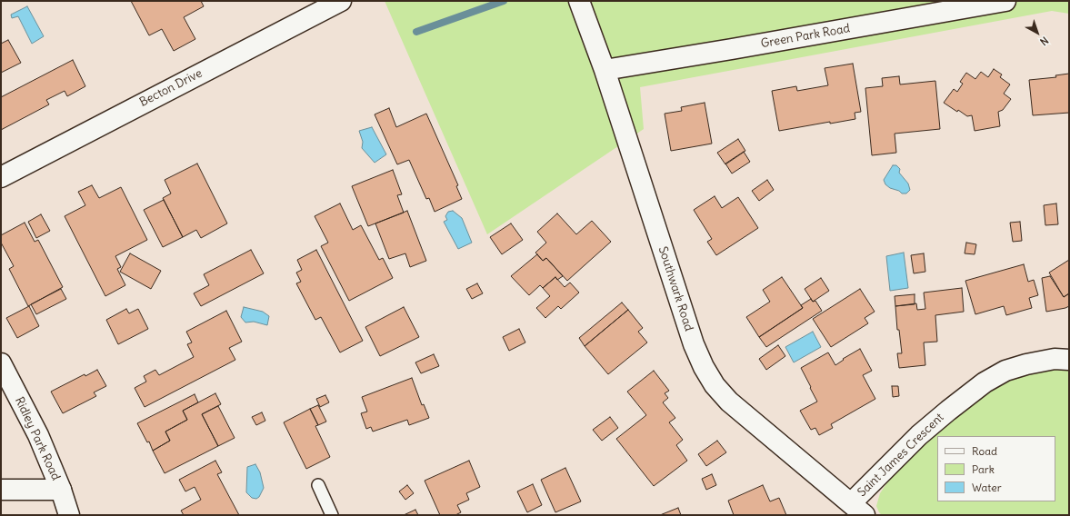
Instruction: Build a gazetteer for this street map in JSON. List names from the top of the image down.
{
  "streets": {
    "street": [
      "Green Park Road",
      "Becton Drive",
      "Southwark Road",
      "Ridley Park Road",
      "Saint James Crescent"
    ]
  },
  "crossings": [
    ["Green Park Road", "Southwark Road"],
    ["Southwark Road", "Saint James Crescent"]
  ],
  "legend": ["Road", "Park", "Water"],
  "north": "bottom right"
}
